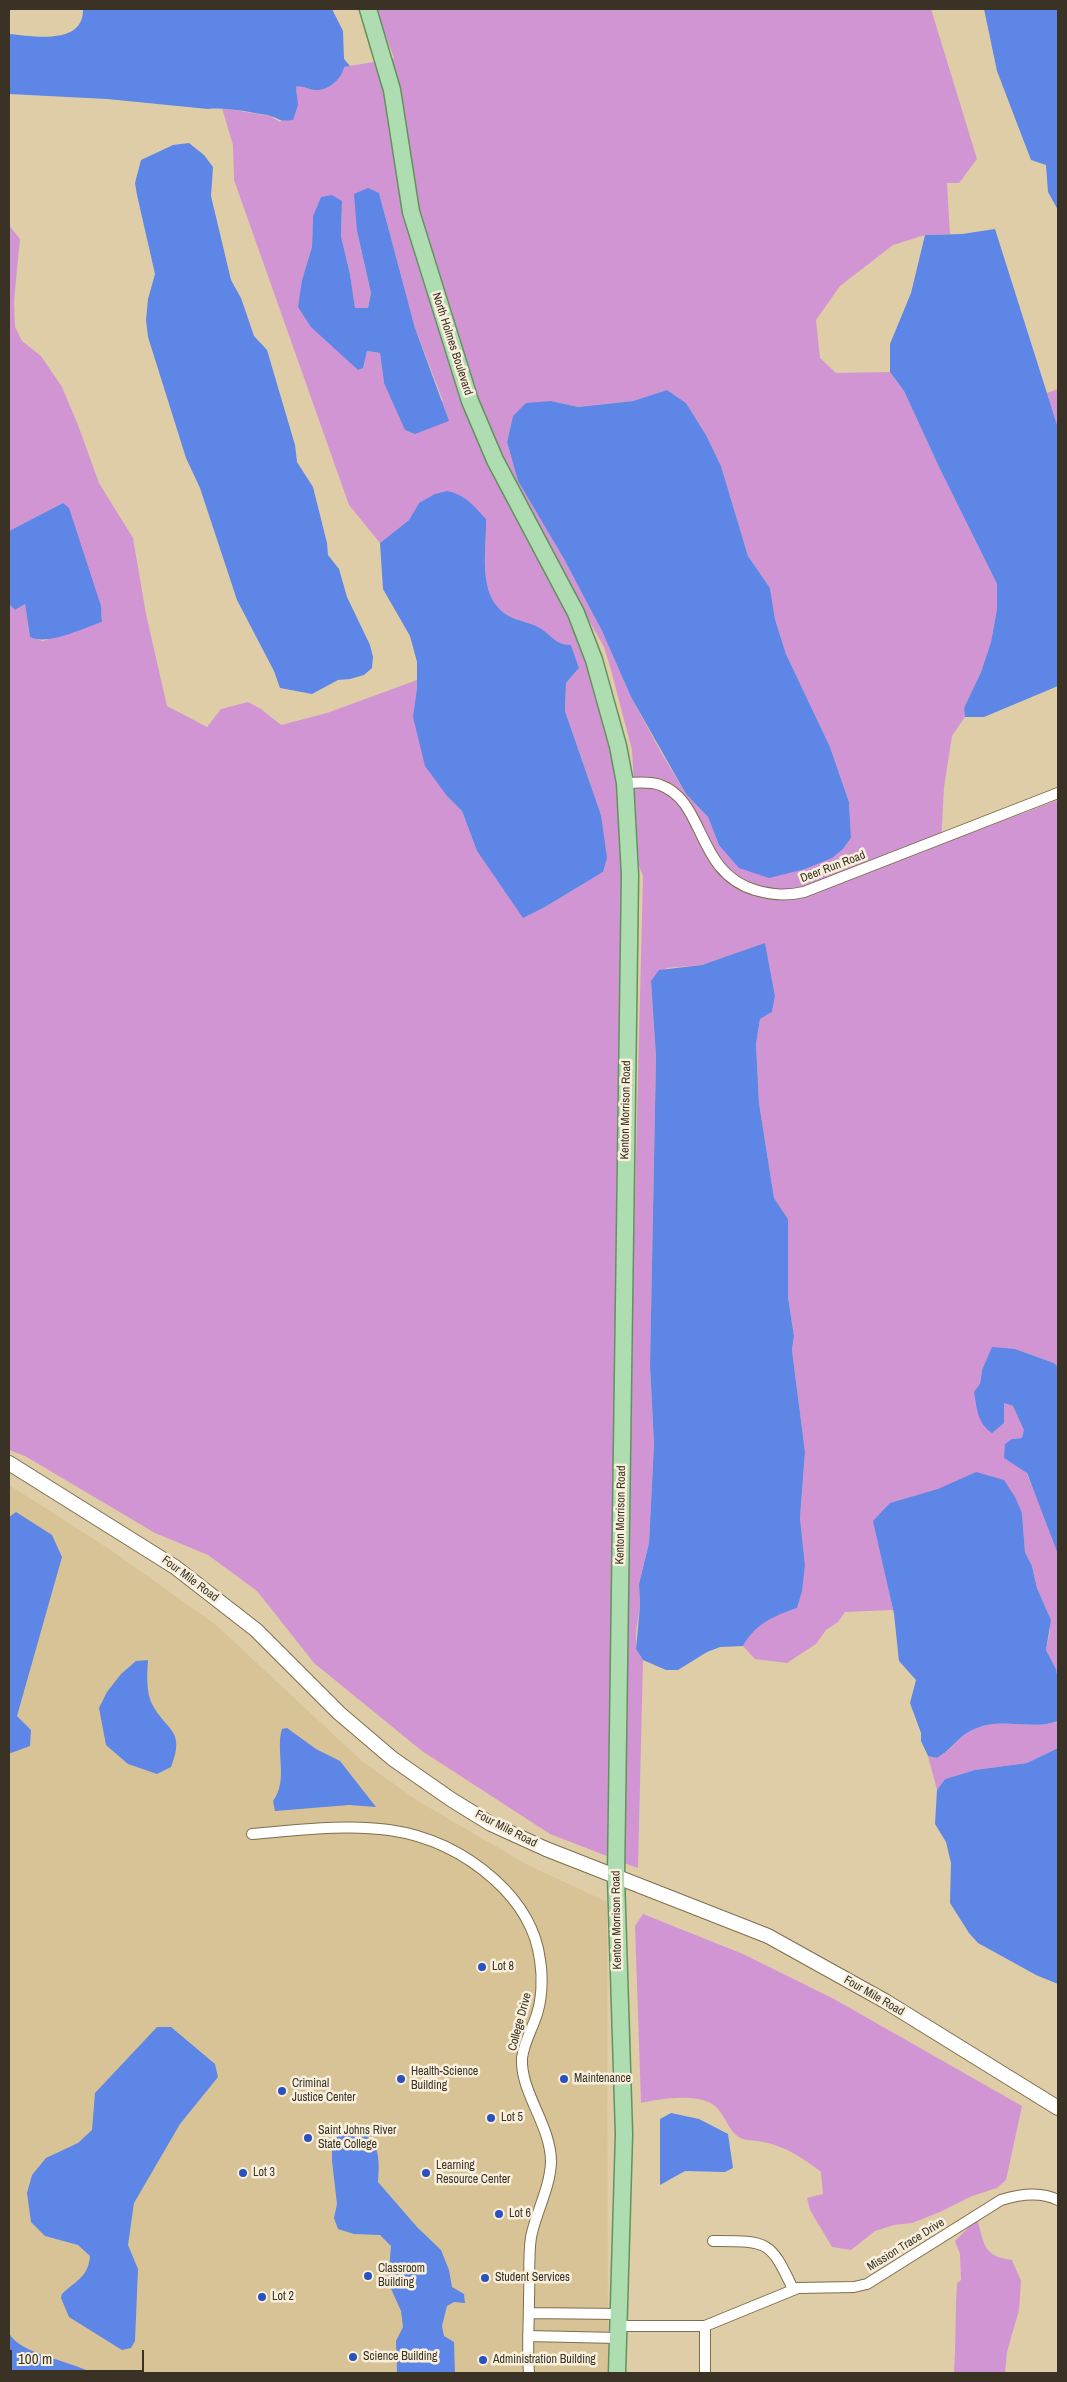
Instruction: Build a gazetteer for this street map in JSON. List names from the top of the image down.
{
  "streets": {
    "main road": ["North Holmes Boulevard", "Kenton Morrison Road", "Four Mile Road"],
    "street": ["Deer Run Road", "College Drive", "Mission Trace Drive"]
  },
  "crossings": [
    ["North Holmes Boulevard", "Kenton Morrison Road"],
    ["Deer Run Road", "Kenton Morrison Road"],
    ["Kenton Morrison Road", "Four Mile Road"]
  ],
  "places": [
    "Lot 8",
    "Health-Science Building",
    "Maintenance",
    "Criminal Justice Center",
    "Lot 5",
    "Saint Johns River State College",
    "Lot 3",
    "Learning Resource Center",
    "Lot 6",
    "Classroom Building",
    "Student Services",
    "Lot 2",
    "Science Building",
    "Administration Building"
  ],
  "scale_bar": "100 m"
}
